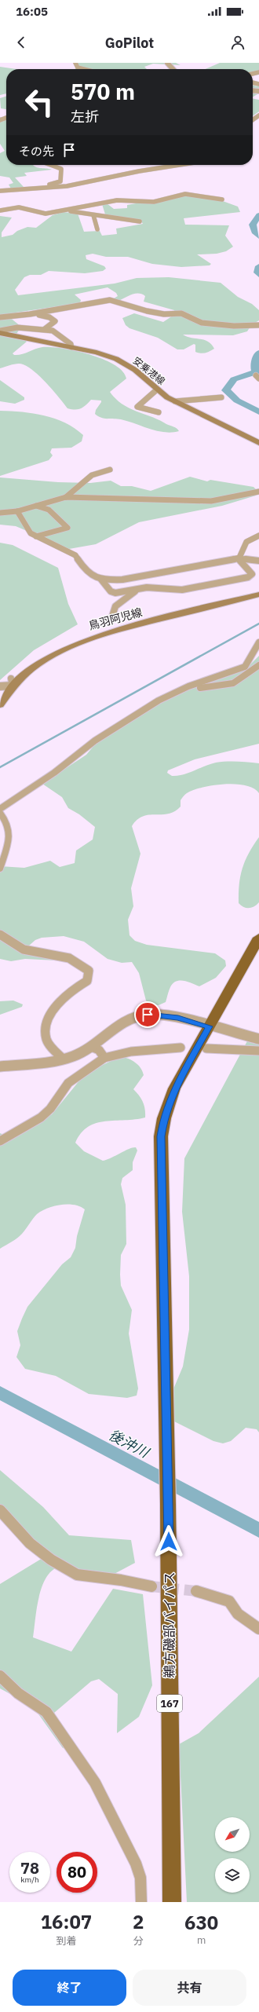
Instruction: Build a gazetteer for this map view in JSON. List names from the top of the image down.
{
  "streets": {
    "highway": ["鵜方磯部バイパス", "167"],
    "main road": ["安乗港線", "鳥羽阿児線"]
  },
  "water": ["後沖川"],
  "north": "bottom left",
  "page": {
    "status": "16:05",
    "header": "GoPilot",
    "turn": ["570 m", "左折"],
    "then": "その先",
    "speed": "78 km/h",
    "limit": "80",
    "eta": [
      "16:07",
      "到着",
      "2",
      "分",
      "630",
      "m"
    ],
    "buttons": ["終了", "共有"]
  }
}
